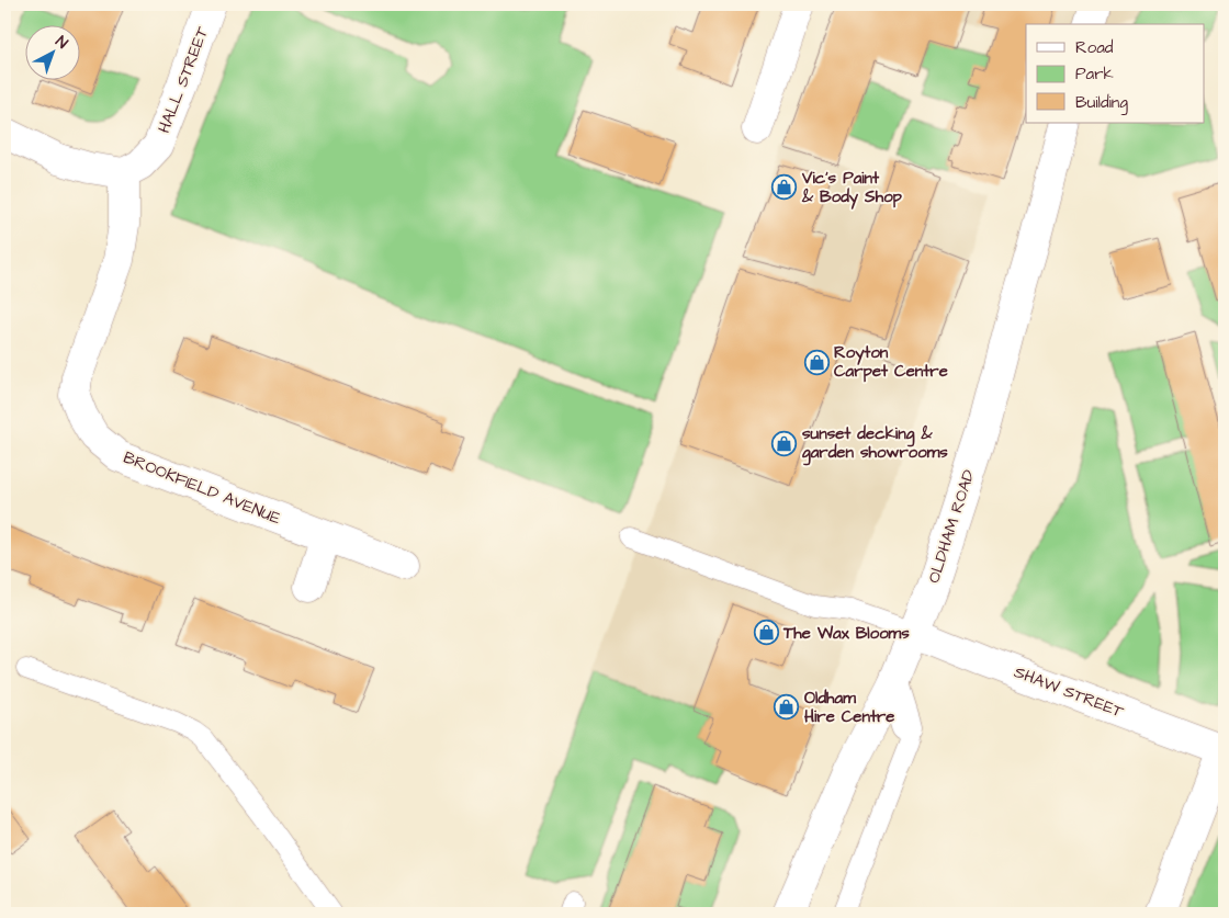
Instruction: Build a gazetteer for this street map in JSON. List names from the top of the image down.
{
  "streets": {
    "street": [
      "HALL STREET",
      "BROOKFIELD AVENUE",
      "OLDHAM ROAD",
      "SHAW STREET"
    ]
  },
  "crossings": [
    ["HALL STREET", "BROOKFIELD AVENUE"],
    ["OLDHAM ROAD", "SHAW STREET"]
  ],
  "places": {
    "shop": [
      "Vic's Paint & Body Shop",
      "Royton Carpet Centre",
      "sunset decking & garden showrooms",
      "The Wax Blooms",
      "Oldham Hire Centre"
    ]
  },
  "legend": ["Road", "Park", "Building"],
  "north": "top right"
}
